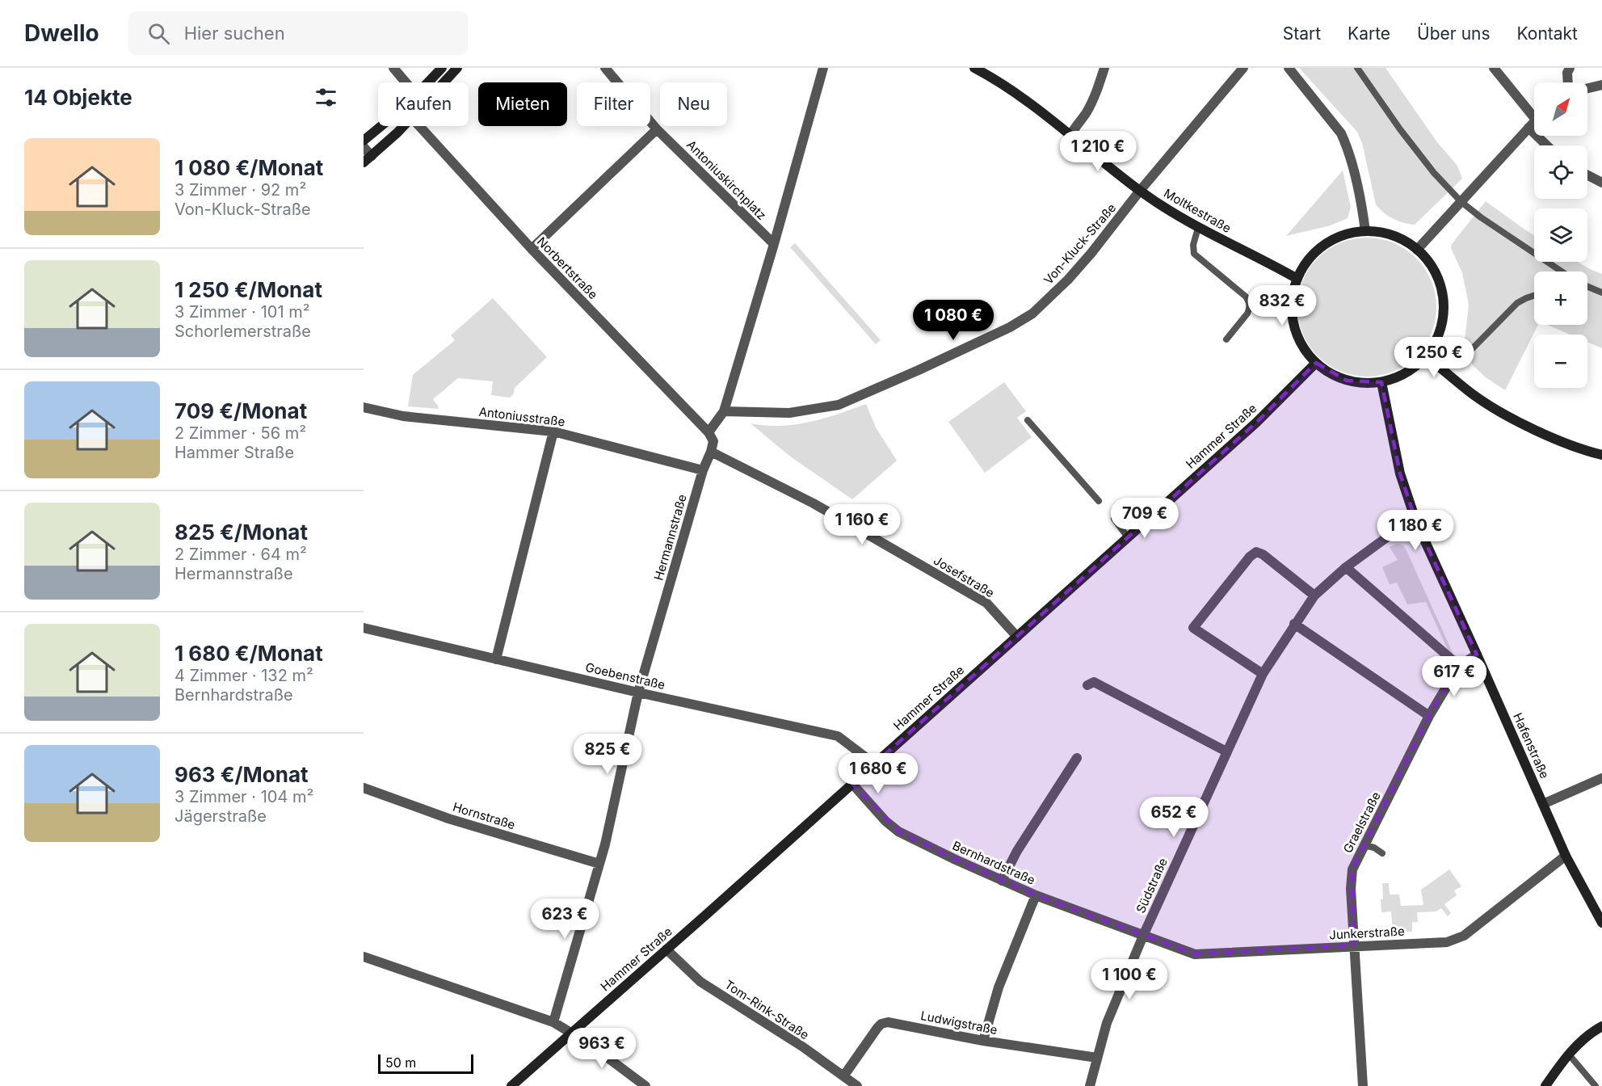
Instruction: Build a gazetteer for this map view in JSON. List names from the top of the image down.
{
  "streets": {
    "main road": ["Moltkestraße", "Hammer Straße", "Hafenstraße"],
    "street": [
      "Antoniuskirchplatz",
      "Von-Kluck-Straße",
      "Norbertstraße",
      "Antoniusstraße",
      "Hermannstraße",
      "Josefstraße",
      "Goebenstraße",
      "Hornstraße",
      "Graelstraße",
      "Bernhardstraße",
      "Südstraße",
      "Junkerstraße",
      "Tom-Rink-Straße",
      "Ludwigstraße"
    ]
  },
  "crossings": [
    ["Moltkestraße", "Von-Kluck-Straße"],
    ["Moltkestraße", "Hammer Straße"],
    ["Moltkestraße", "Hafenstraße"],
    ["Antoniusstraße", "Hermannstraße"],
    ["Hammer Straße", "Josefstraße"],
    ["Hammer Straße", "Goebenstraße"],
    ["Hammer Straße", "Hafenstraße"],
    ["Hammer Straße", "Bernhardstraße"],
    ["Hammer Straße", "Tom-Rink-Straße"],
    ["Hermannstraße", "Josefstraße"],
    ["Hermannstraße", "Goebenstraße"],
    ["Hermannstraße", "Hornstraße"],
    ["Hafenstraße", "Graelstraße"],
    ["Hafenstraße", "Südstraße"],
    ["Hafenstraße", "Junkerstraße"],
    ["Graelstraße", "Junkerstraße"],
    ["Bernhardstraße", "Südstraße"],
    ["Bernhardstraße", "Junkerstraße"],
    ["Südstraße", "Junkerstraße"],
    ["Südstraße", "Ludwigstraße"],
    ["Tom-Rink-Straße", "Ludwigstraße"]
  ],
  "scale_bar": "50 m",
  "north": "top right",
  "page": {
    "header": "Dwello",
    "search": "Hier suchen",
    "nav": [
      "Start",
      "Karte",
      "Über uns",
      "Kontakt"
    ],
    "heading": "14 Objekte",
    "map_buttons": ["+", "−"],
    "chip": [
      "Kaufen",
      "Mieten",
      "Filter",
      "Neu"
    ],
    "list": [
      {
        "name": "1 080 €/Monat",
        "note": "3 Zimmer · 92 m² · Von-Kluck-Straße"
      },
      {
        "name": "1 250 €/Monat",
        "note": "3 Zimmer · 101 m² · Schorlemerstraße"
      },
      {
        "name": "709 €/Monat",
        "note": "2 Zimmer · 56 m² · Hammer Straße"
      },
      {
        "name": "825 €/Monat",
        "note": "2 Zimmer · 64 m² · Hermannstraße"
      },
      {
        "name": "1 680 €/Monat",
        "note": "4 Zimmer · 132 m² · Bernhardstraße"
      },
      {
        "name": "963 €/Monat",
        "note": "3 Zimmer · 104 m² · Jägerstraße"
      }
    ],
    "price": [
      "1 210 €",
      "832 €",
      "1 080 €",
      "1 250 €",
      "709 €",
      "1 160 €",
      "1 180 €",
      "617 €",
      "825 €",
      "1 680 €",
      "652 €",
      "623 €",
      "1 100 €",
      "963 €"
    ],
    "scale": "50 m"
  }
}
